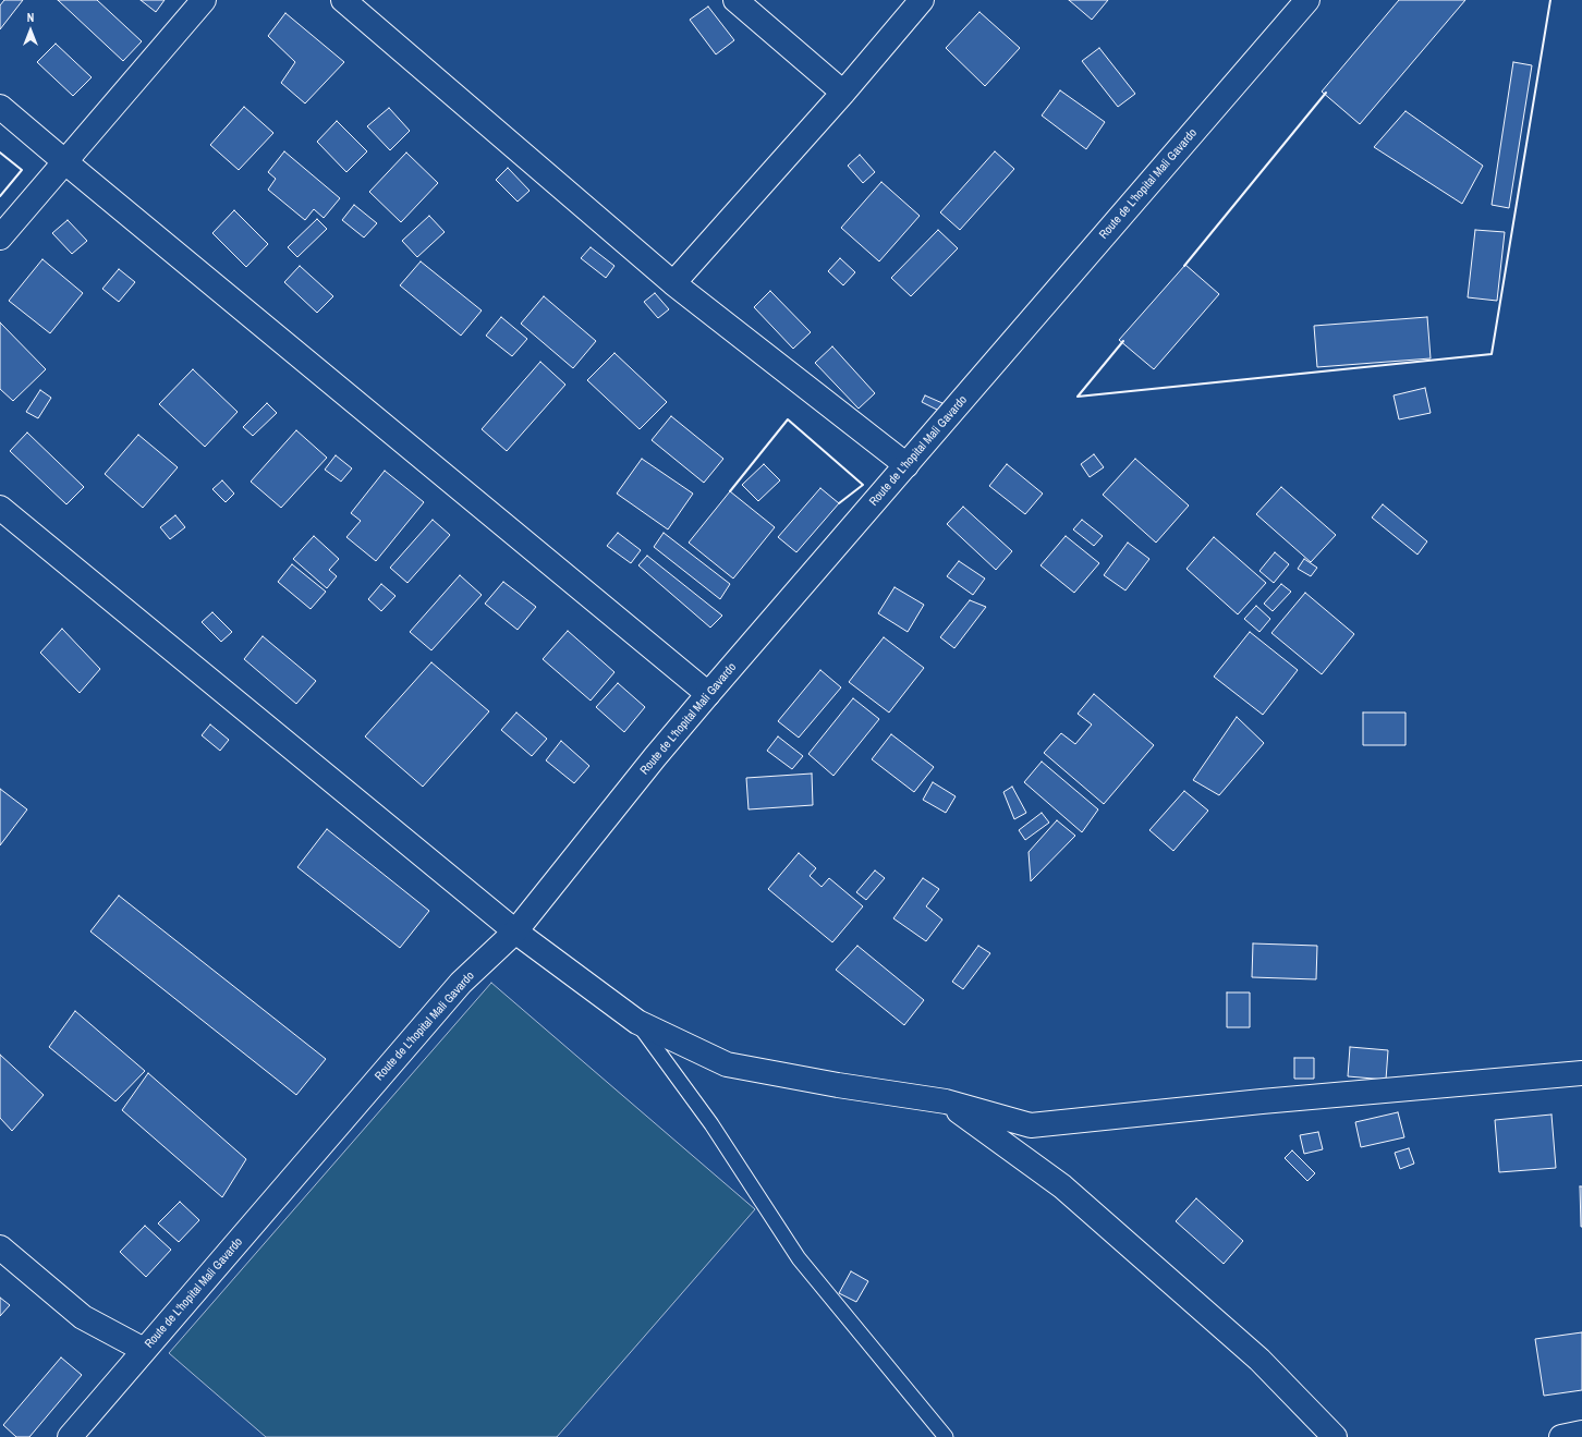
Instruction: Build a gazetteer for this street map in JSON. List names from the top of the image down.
{
  "streets": {
    "street": ["Route de L'hopital Mali Gavardo"]
  },
  "north": "top"
}
